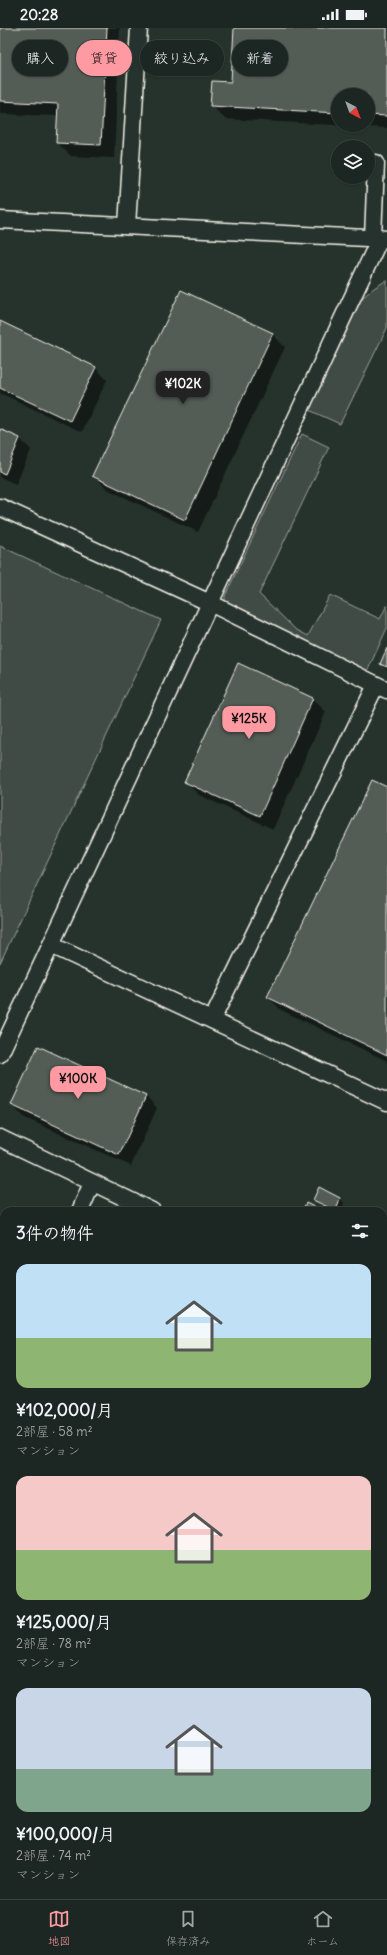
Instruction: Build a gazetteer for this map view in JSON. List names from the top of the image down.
{
  "north": "bottom right",
  "page": {
    "status": "20:28",
    "chip": [
      "購入",
      "賃貸",
      "絞り込み",
      "新着"
    ],
    "price": ["¥102K", "¥125K", "¥100K"],
    "heading": "3件の物件",
    "list": [
      {
        "name": "¥102,000/月",
        "note": "2部屋 · 58 m² · マンション"
      },
      {
        "name": "¥125,000/月",
        "note": "2部屋 · 78 m² · マンション"
      },
      {
        "name": "¥100,000/月",
        "note": "2部屋 · 74 m² · マンション"
      }
    ],
    "tabs": ["地図", "保存済み", "ホーム"]
  }
}
